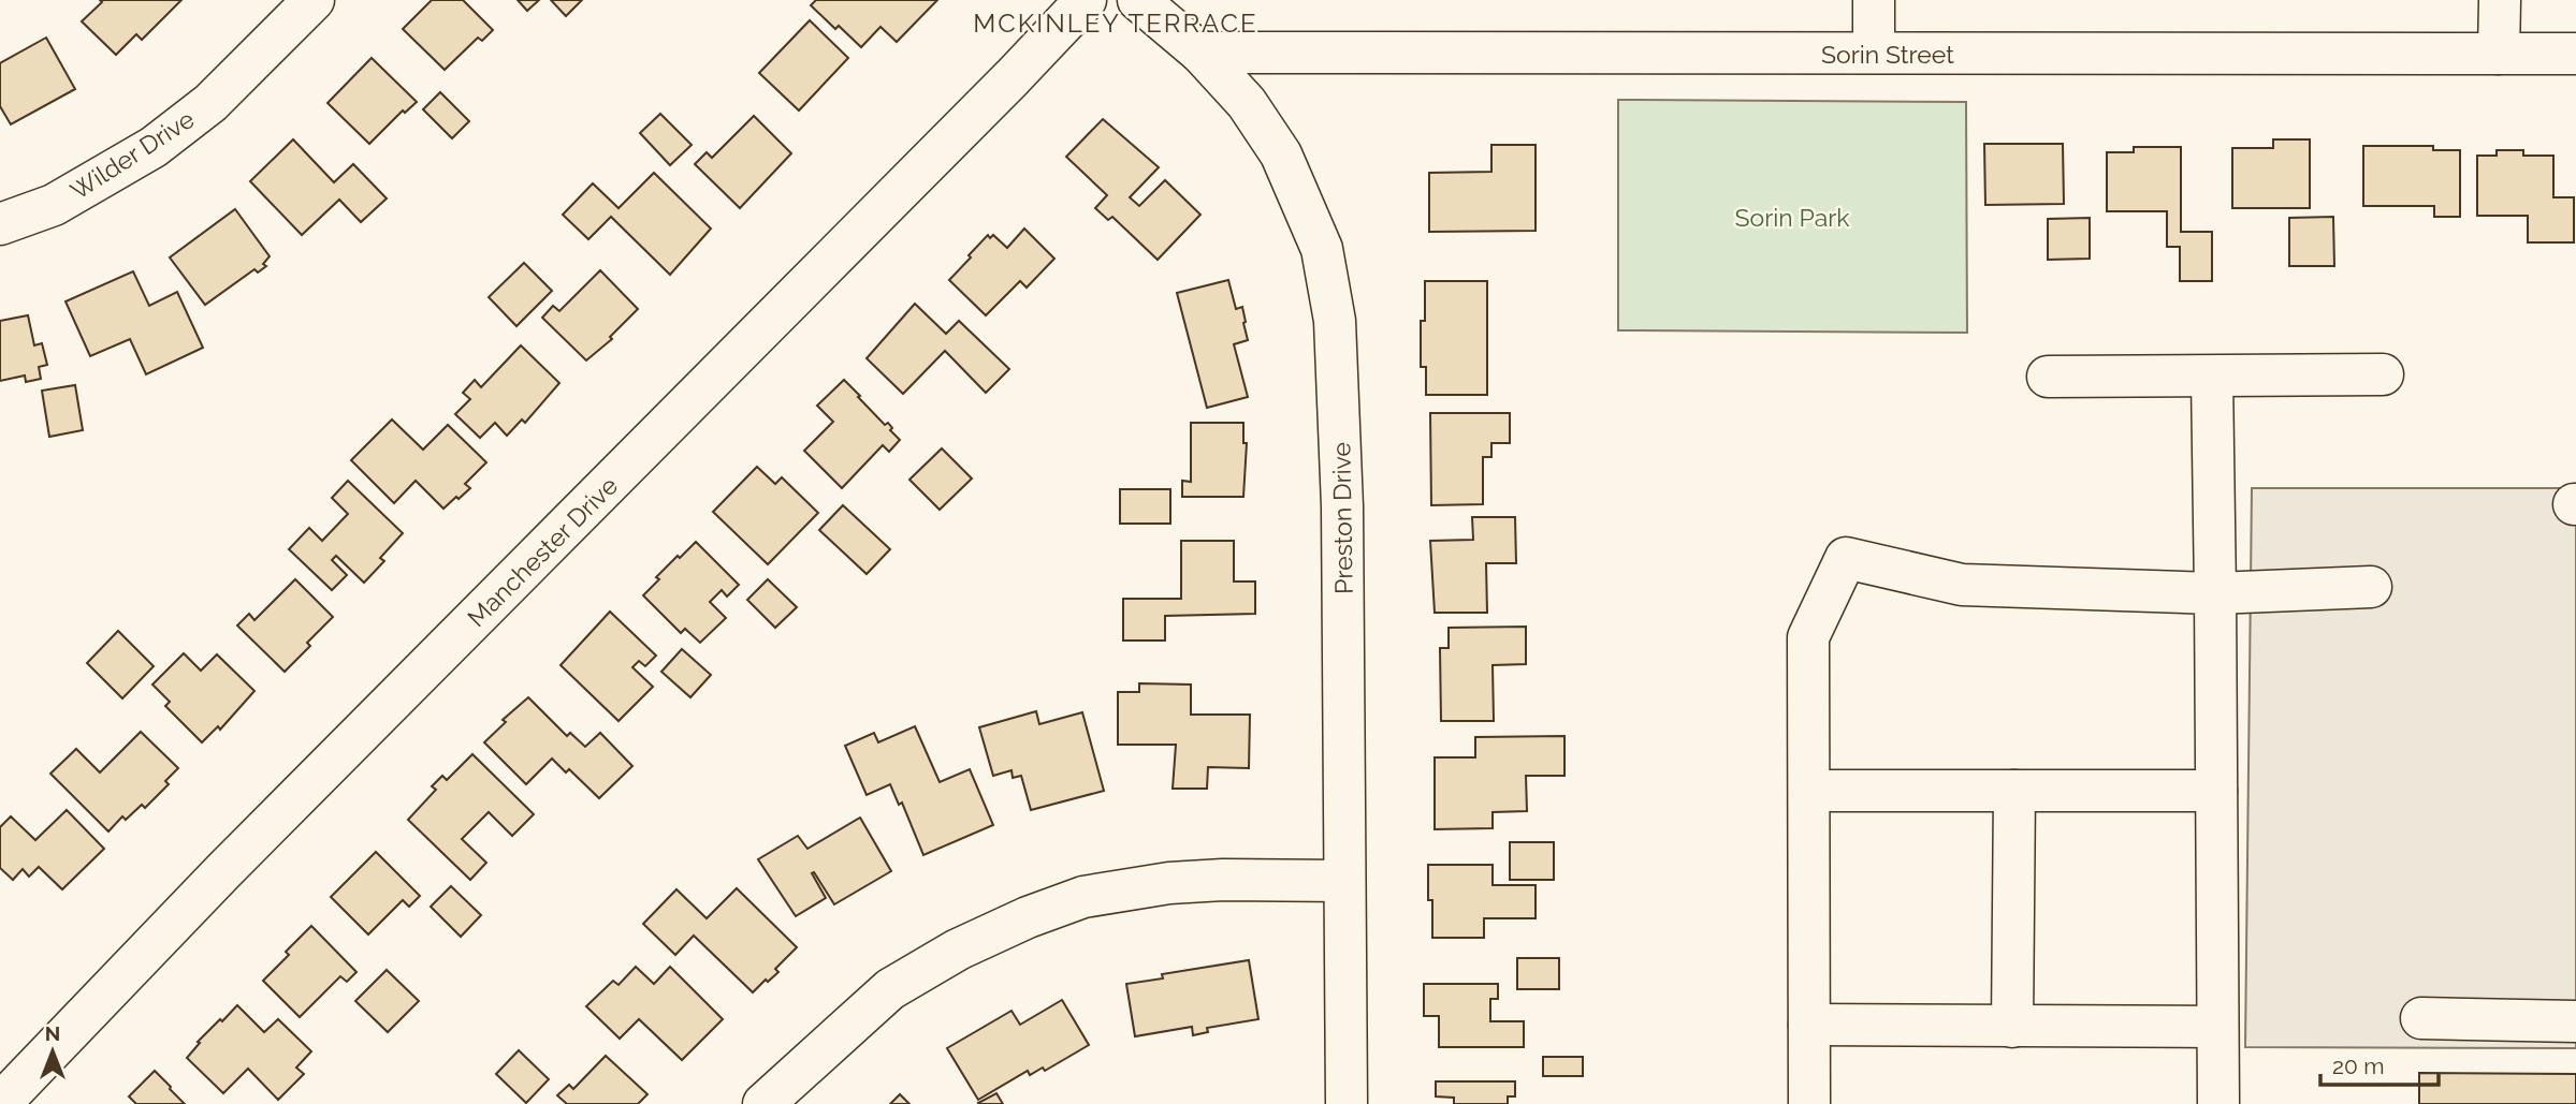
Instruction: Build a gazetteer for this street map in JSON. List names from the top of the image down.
{
  "streets": {
    "street": [
      "Sorin Street",
      "Wilder Drive",
      "Preston Drive",
      "Manchester Drive"
    ]
  },
  "crossings": [
    ["Sorin Street", "Preston Drive"]
  ],
  "districts": ["MCKINLEY TERRACE"],
  "parks": ["Sorin Park"],
  "scale_bar": "20 m",
  "north": "top"
}
